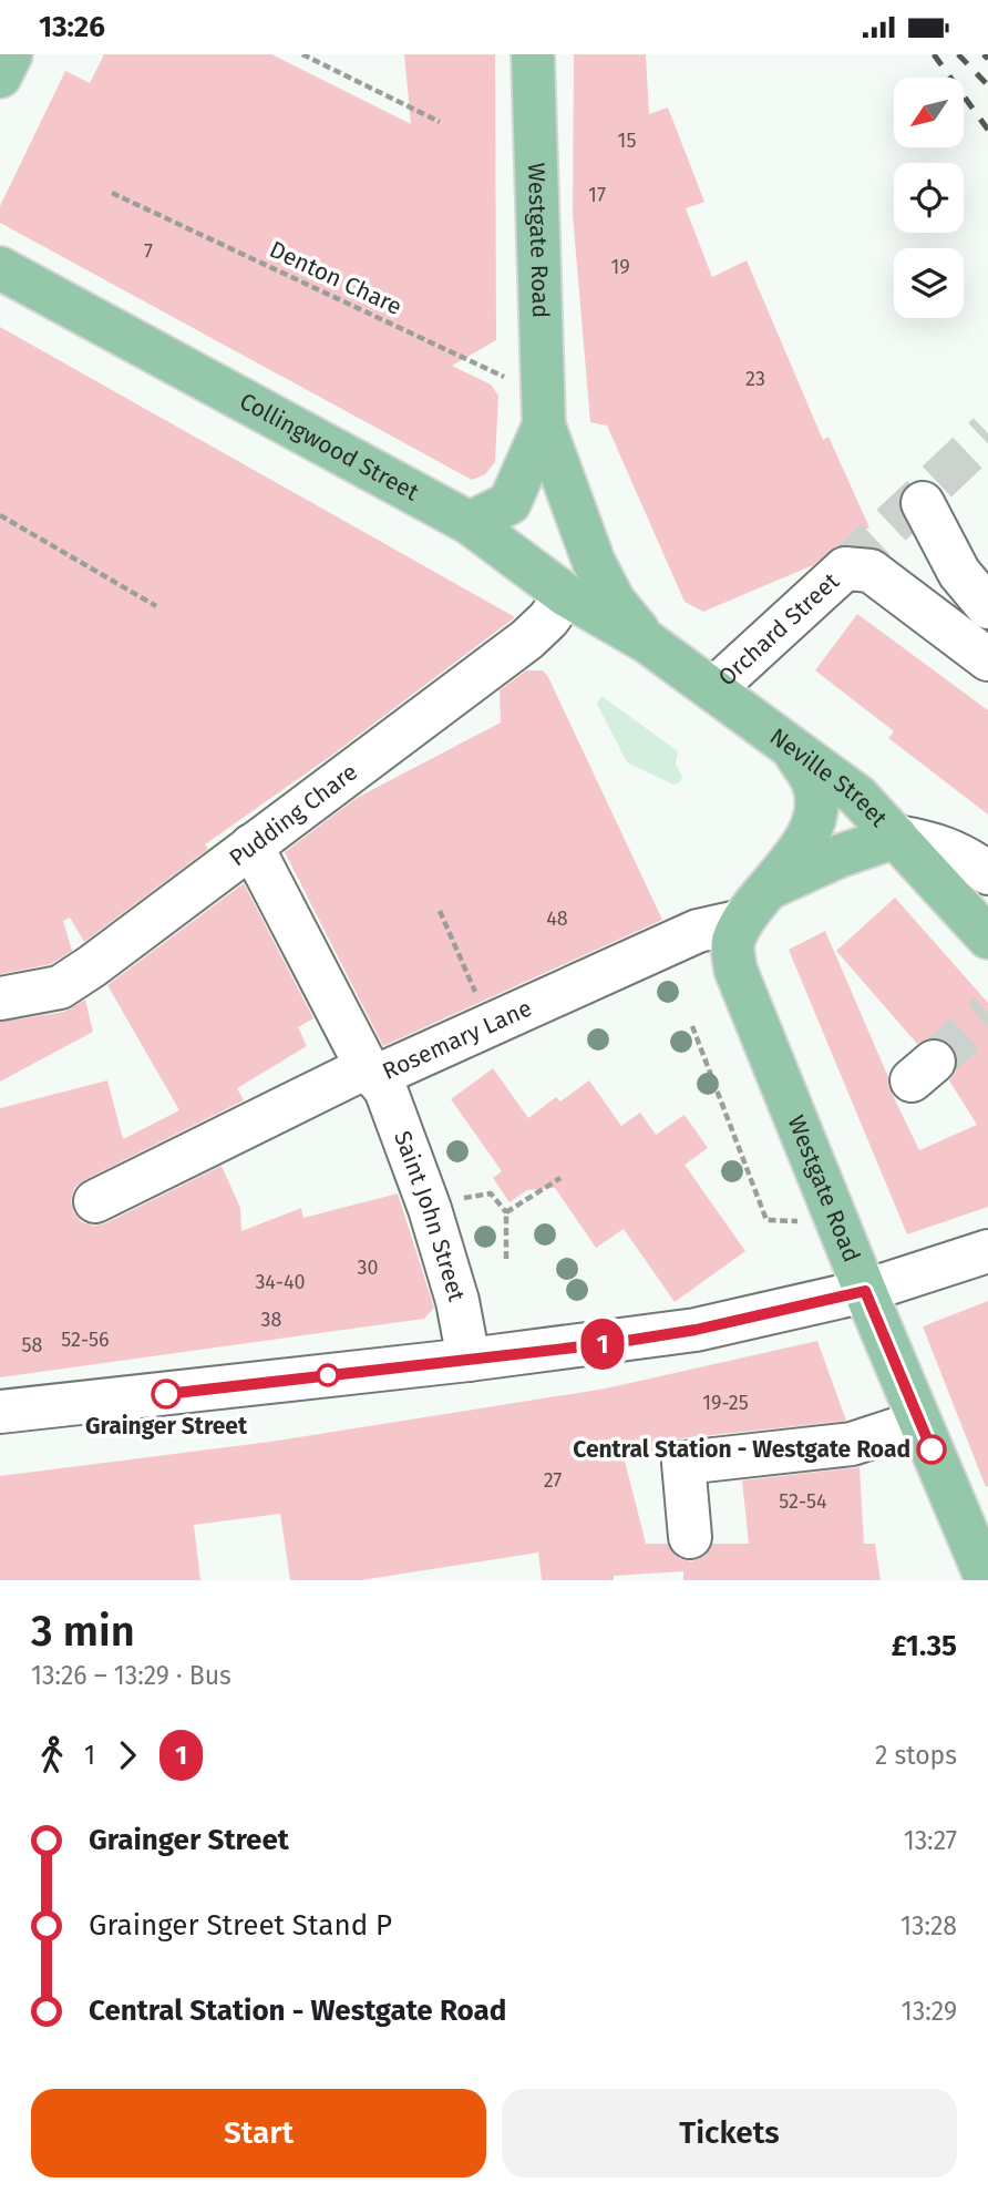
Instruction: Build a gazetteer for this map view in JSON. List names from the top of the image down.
{
  "streets": {
    "main road": ["Westgate Road", "Collingwood Street", "Neville Street"],
    "street": [
      "Orchard Street",
      "Pudding Chare",
      "Rosemary Lane",
      "Saint John Street"
    ],
    "path": ["Denton Chare"]
  },
  "crossings": [
    ["Westgate Road", "Denton Chare"],
    ["Westgate Road", "Collingwood Street"],
    ["Westgate Road", "Neville Street"],
    ["Westgate Road", "Rosemary Lane"],
    ["Collingwood Street", "Neville Street"],
    ["Collingwood Street", "Pudding Chare"],
    ["Orchard Street", "Neville Street"],
    ["Pudding Chare", "Rosemary Lane"],
    ["Rosemary Lane", "Saint John Street"]
  ],
  "places": ["Grainger Street", "Central Station - Westgate Road"],
  "lines": ["bus line 1"],
  "house_numbers": [
    "15",
    "17",
    "7",
    "19",
    "23",
    "48",
    "30",
    "34-40",
    "38",
    "52-56",
    "58",
    "19-25",
    "27",
    "52-54"
  ],
  "north": "bottom left",
  "page": {
    "status": "13:26",
    "on_map": "1",
    "heading": ["3 min", "13:26 – 13:29 · Bus", "£1.35"],
    "legs": ["1", "1", "2 stops"],
    "list": [
      {
        "name": "Grainger Street",
        "value": "13:27"
      },
      {
        "name": "Grainger Street Stand P",
        "value": "13:28"
      },
      {
        "name": "Central Station - Westgate Road",
        "value": "13:29"
      }
    ],
    "buttons": ["Start", "Tickets"]
  }
}
